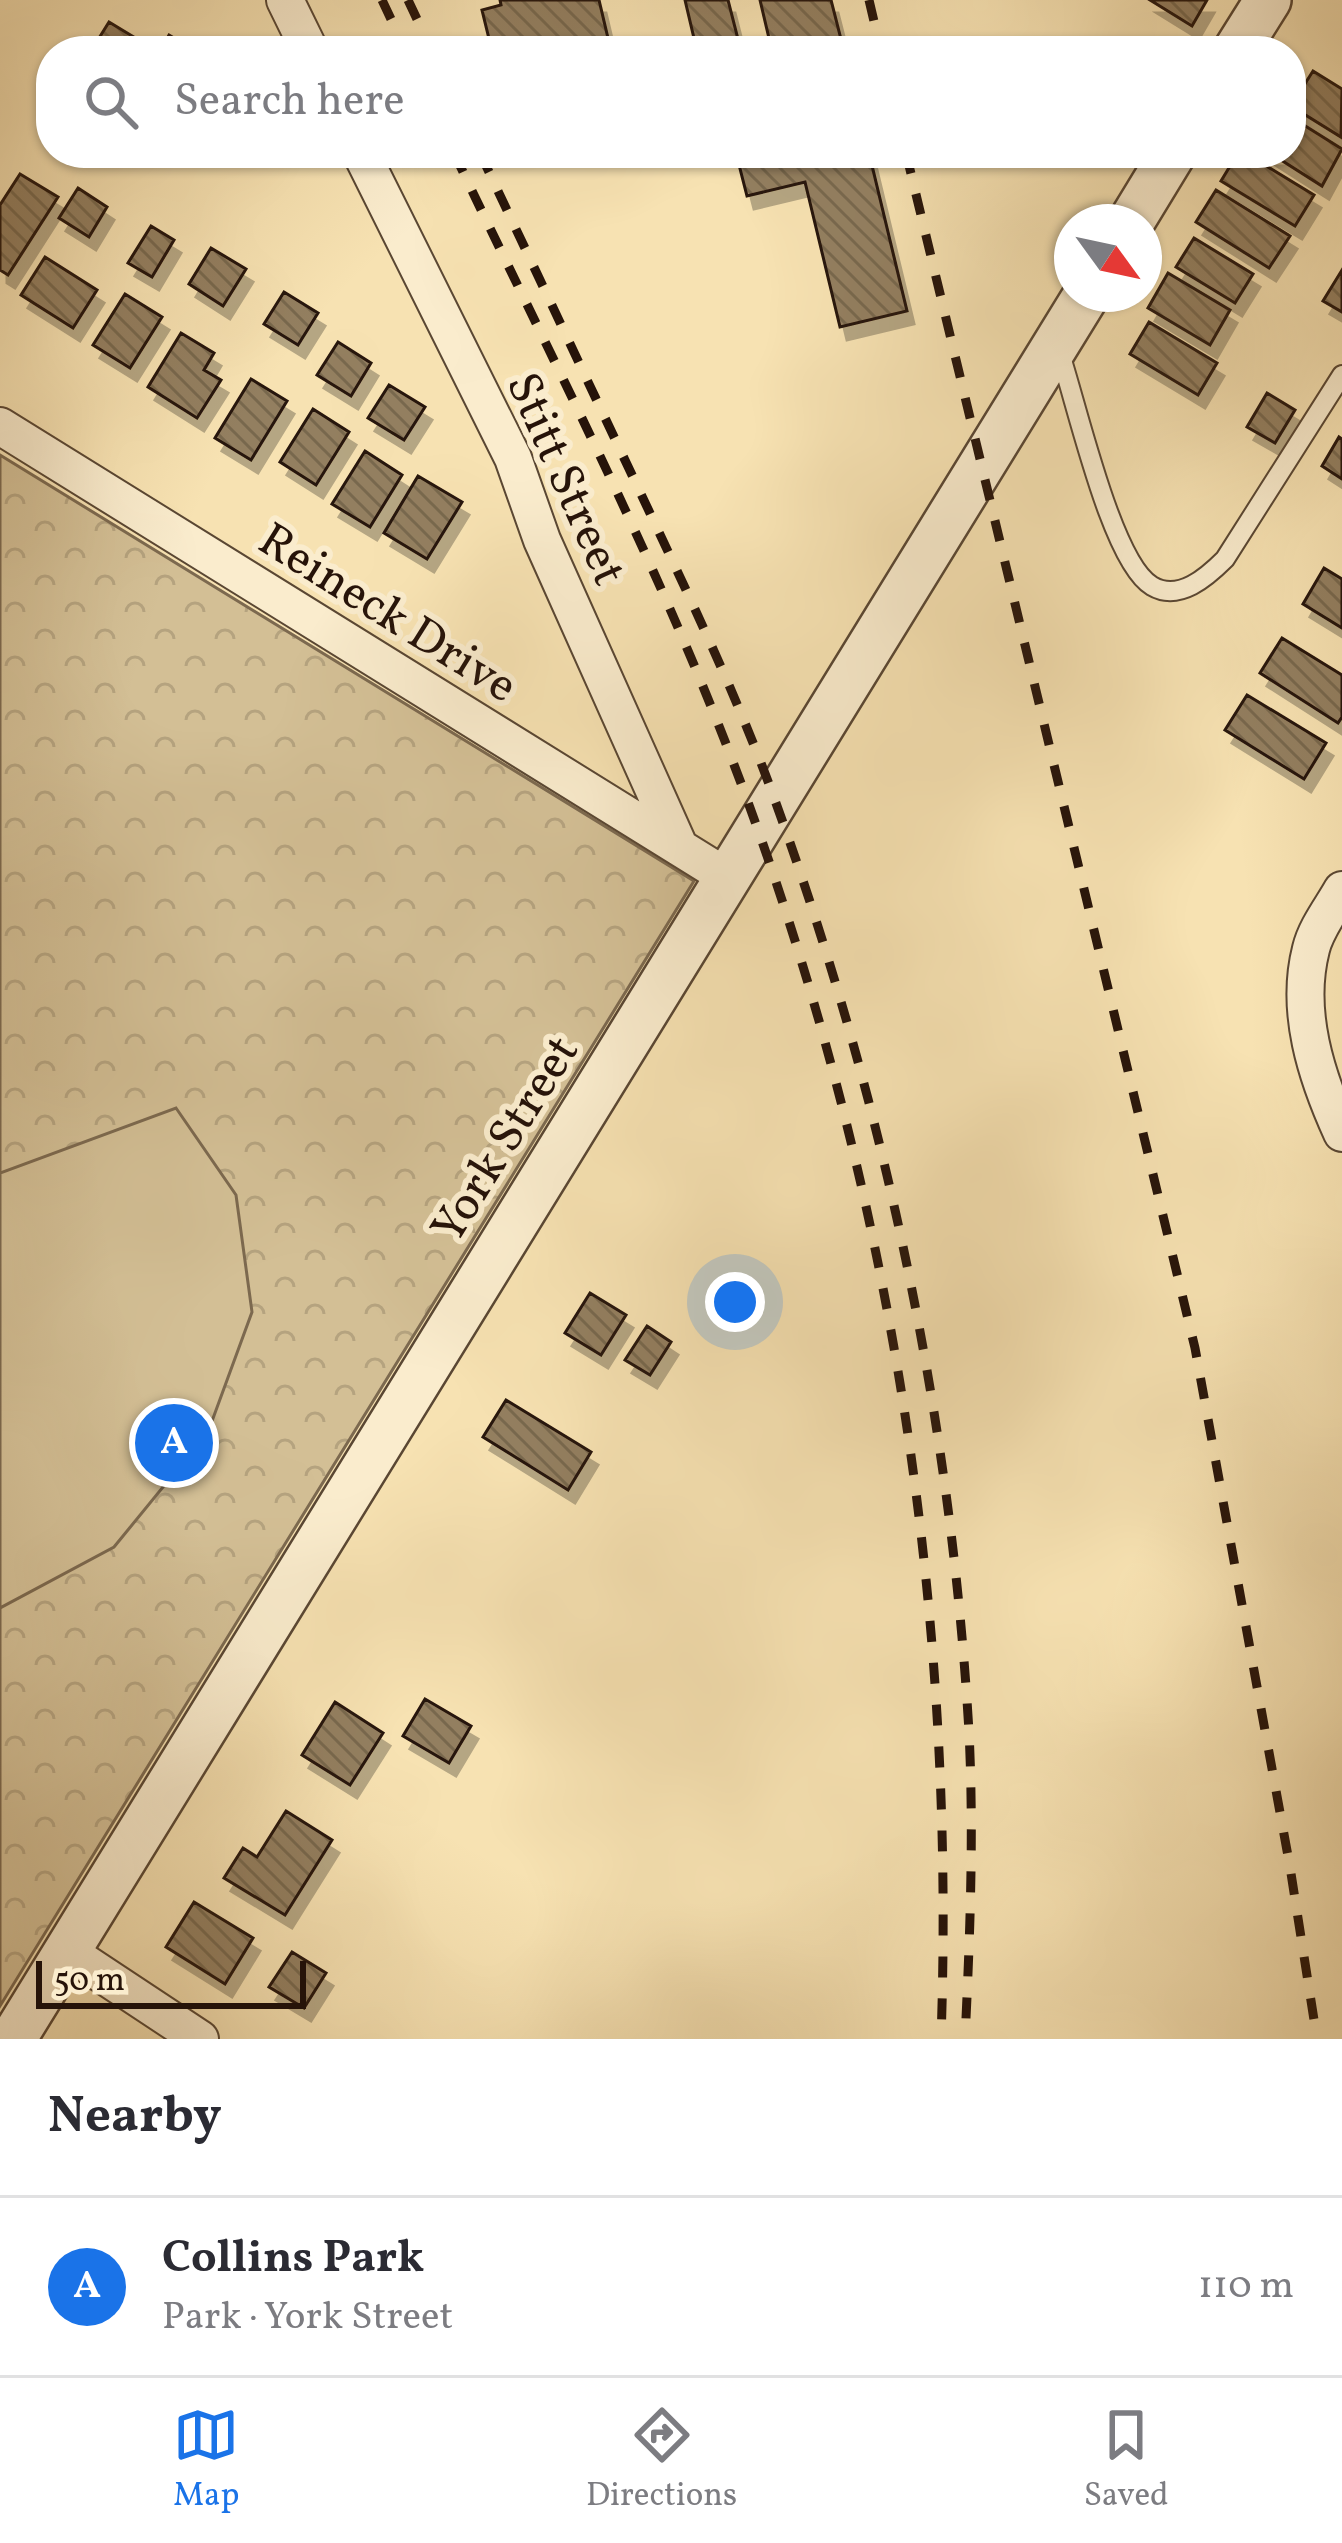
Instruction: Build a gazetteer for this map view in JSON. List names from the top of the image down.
{
  "streets": {
    "street": ["Stitt Street", "Reineck Drive", "York Street"]
  },
  "crossings": [
    ["Stitt Street", "Reineck Drive"],
    ["Reineck Drive", "York Street"]
  ],
  "scale_bar": "50 m",
  "north": "bottom right",
  "page": {
    "search": "Search here",
    "pins": "A",
    "scale": "50 m",
    "heading": "Nearby",
    "list": [
      {
        "mark": "A",
        "name": "Collins Park",
        "note": "Park · York Street",
        "value": "110 m"
      }
    ],
    "nav": ["Map", "Directions", "Saved"]
  }
}
